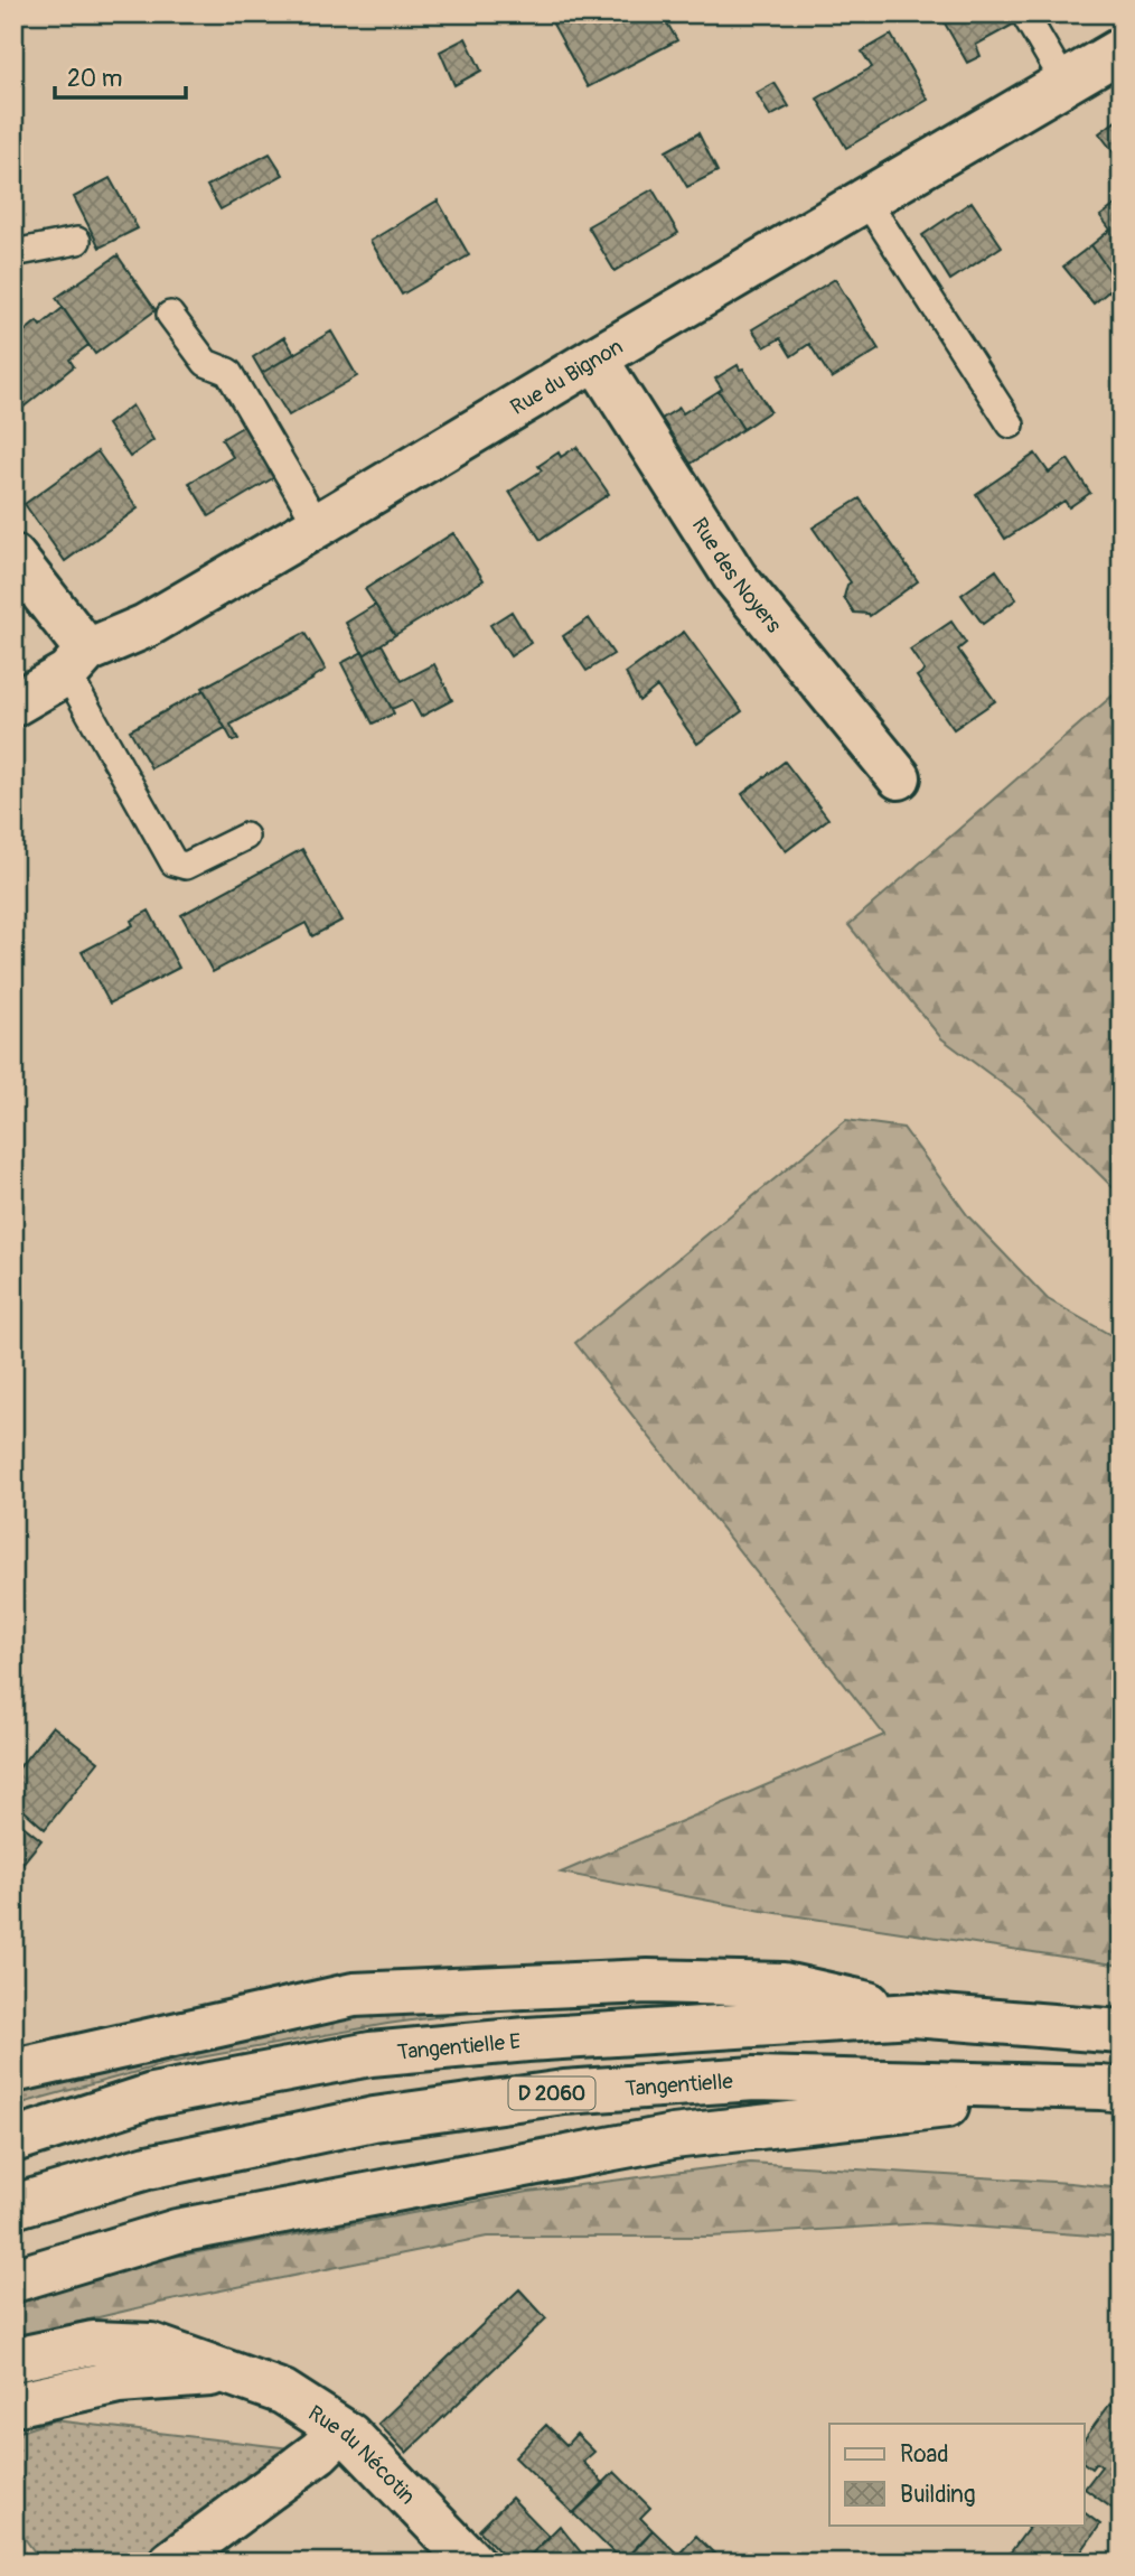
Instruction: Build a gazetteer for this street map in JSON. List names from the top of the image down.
{
  "streets": {
    "main road": [
      "Rue du Bignon",
      "Rue des Noyers",
      "Tangentielle E",
      "Tangentielle",
      "D 2060",
      "Rue du Nécotin"
    ]
  },
  "crossings": [
    ["Rue du Bignon", "Rue des Noyers"]
  ],
  "legend": ["Road", "Building"],
  "scale_bar": "20 m"
}
